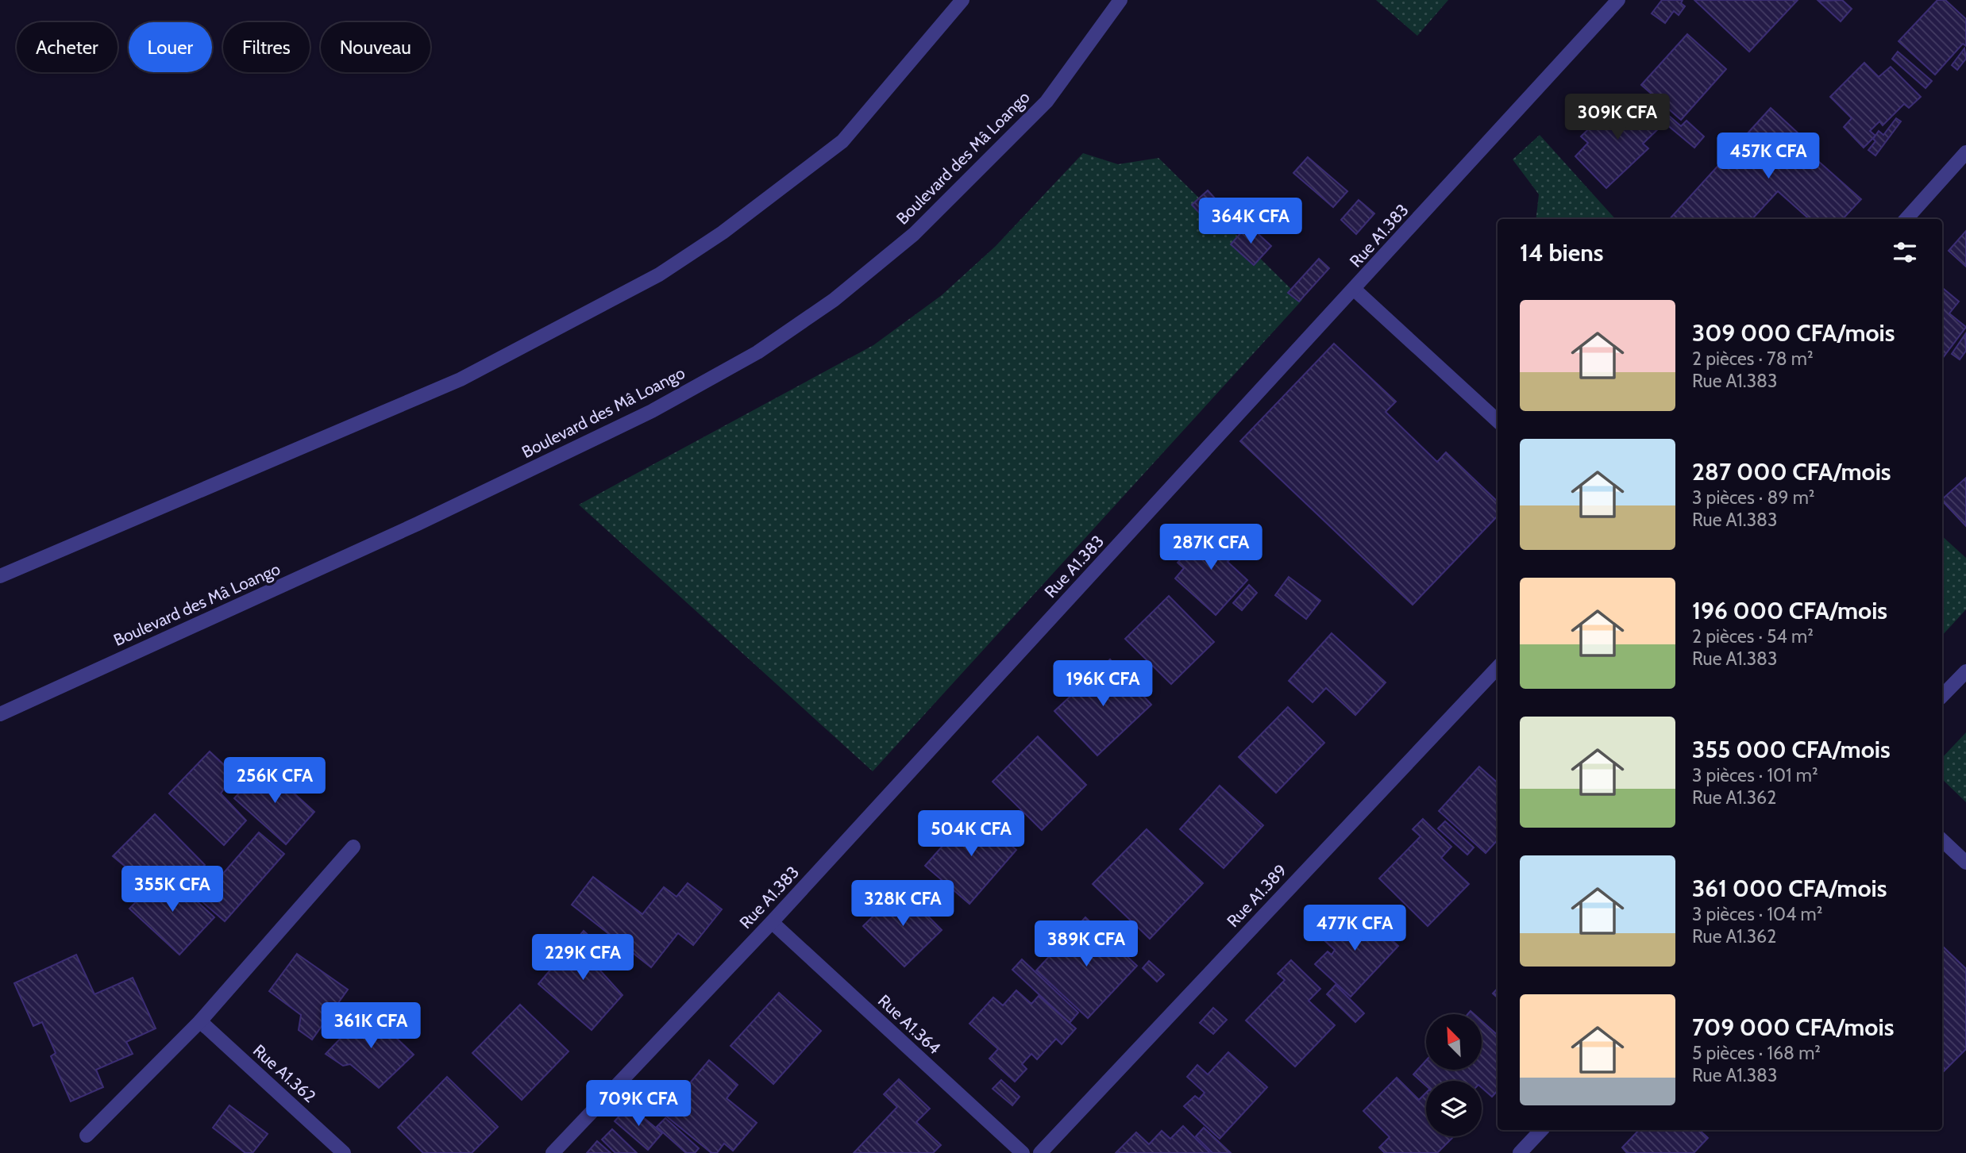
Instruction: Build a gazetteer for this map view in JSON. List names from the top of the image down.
{
  "streets": {
    "street": [
      "Boulevard des Mâ Loango",
      "Rue A1.383",
      "Rue A1.389",
      "Rue A1.364",
      "Rue A1.362"
    ]
  },
  "crossings": [
    ["Rue A1.383", "Rue A1.364"]
  ],
  "north": "top left",
  "page": {
    "chip": [
      "Acheter",
      "Louer",
      "Filtres",
      "Nouveau"
    ],
    "price": [
      "309K CFA",
      "457K CFA",
      "364K CFA",
      "287K CFA",
      "196K CFA",
      "256K CFA",
      "504K CFA",
      "355K CFA",
      "328K CFA",
      "477K CFA",
      "389K CFA",
      "229K CFA",
      "361K CFA",
      "709K CFA"
    ],
    "heading": "14 biens",
    "list": [
      {
        "name": "309 000 CFA/mois",
        "note": "2 pièces · 78 m² · Rue A1.383"
      },
      {
        "name": "287 000 CFA/mois",
        "note": "3 pièces · 89 m² · Rue A1.383"
      },
      {
        "name": "196 000 CFA/mois",
        "note": "2 pièces · 54 m² · Rue A1.383"
      },
      {
        "name": "355 000 CFA/mois",
        "note": "3 pièces · 101 m² · Rue A1.362"
      },
      {
        "name": "361 000 CFA/mois",
        "note": "3 pièces · 104 m² · Rue A1.362"
      },
      {
        "name": "709 000 CFA/mois",
        "note": "5 pièces · 168 m² · Rue A1.383"
      }
    ]
  }
}
